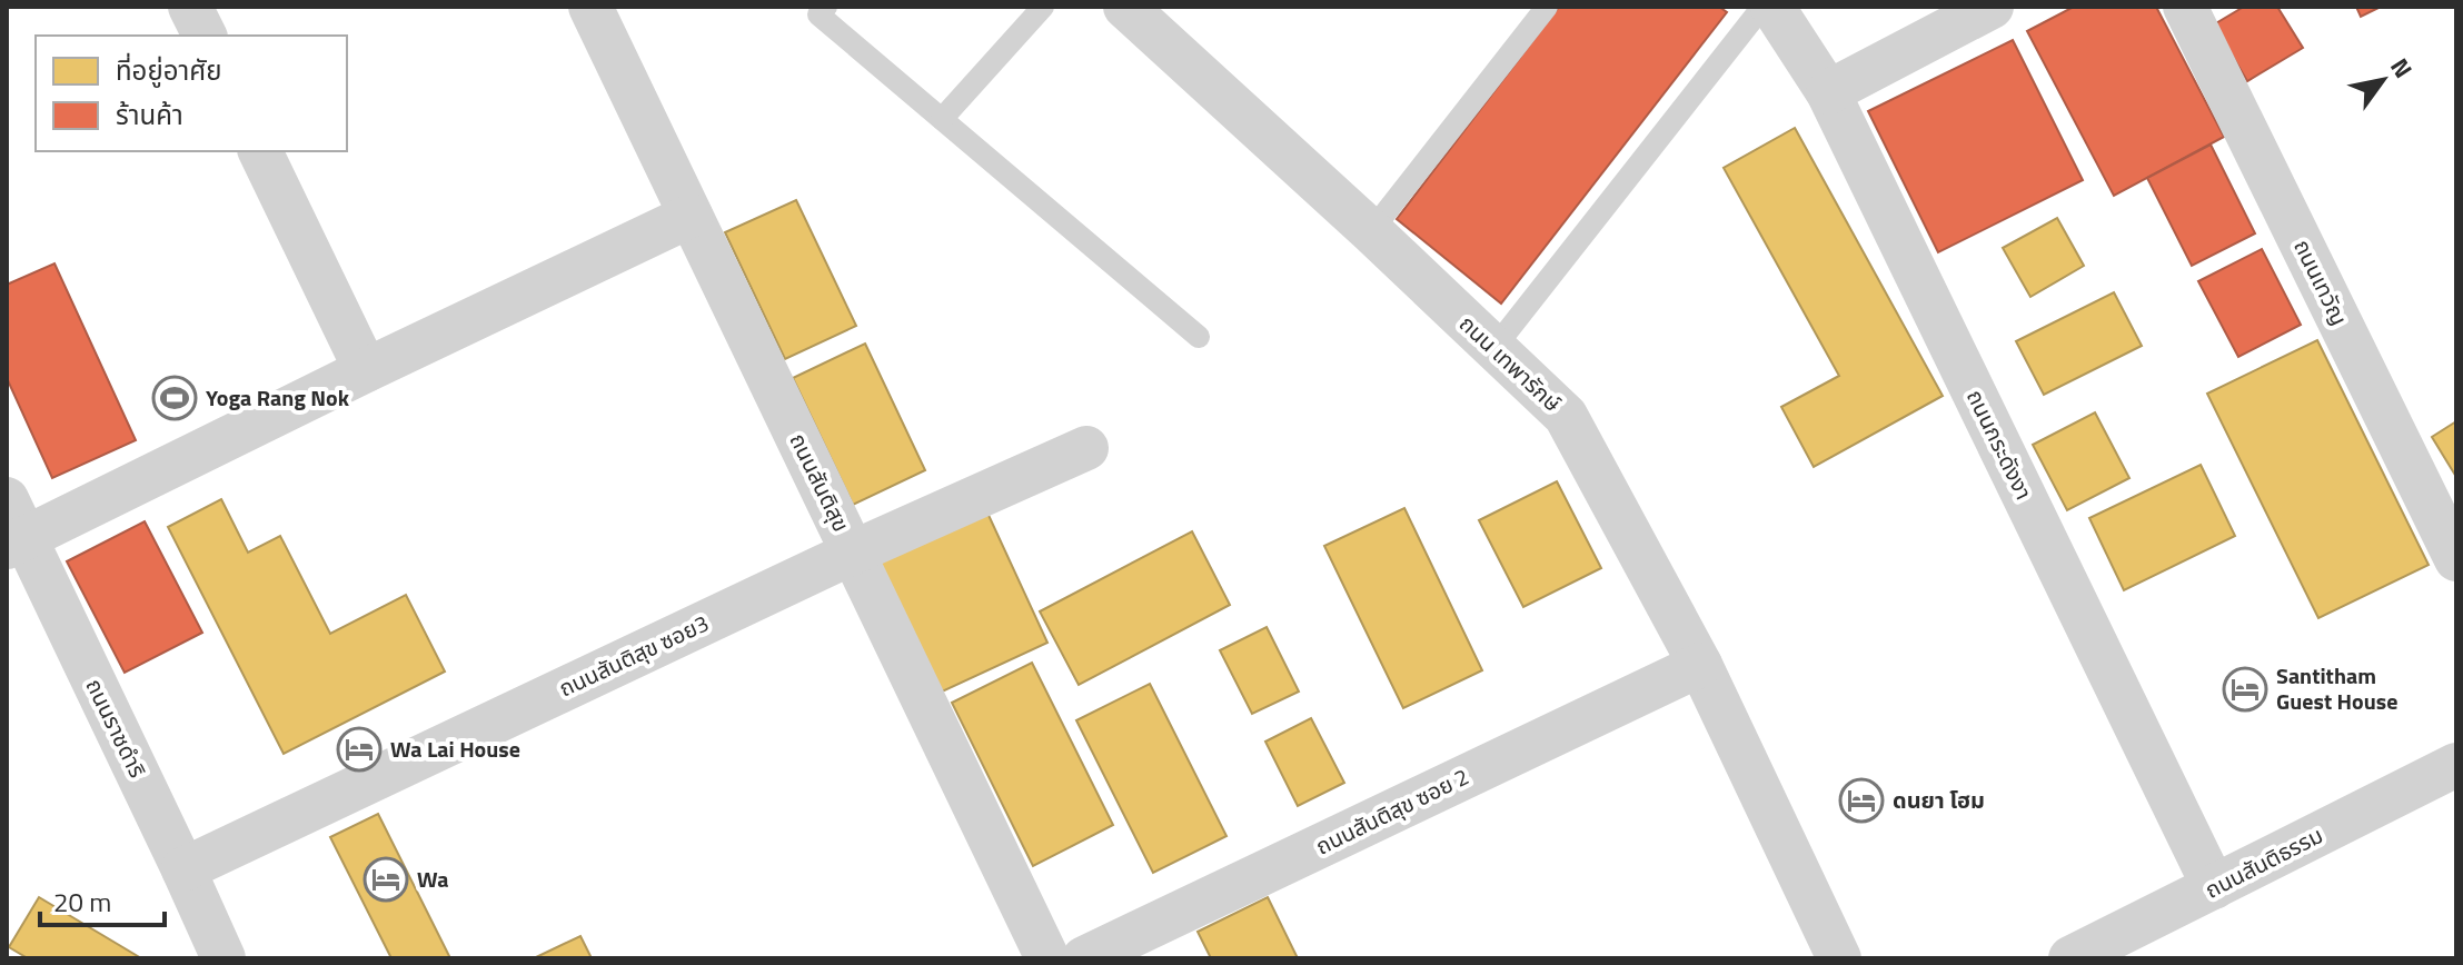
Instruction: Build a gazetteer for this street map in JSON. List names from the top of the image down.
{
  "streets": {
    "street": [
      "ถนนเทวัญ",
      "ถนน เทพารักษ์",
      "ถนนกระดังงา",
      "ถนนสันติสุข",
      "ถนนสันติสุข ซอย3",
      "ถนนราชดำริ",
      "ถนนสันติสุข ซอย 2",
      "ถนนสันติธรรม"
    ]
  },
  "crossings": [
    ["ถนน เทพารักษ์", "ถนนสันติสุข ซอย 2"],
    ["ถนนกระดังงา", "ถนนสันติธรรม"],
    ["ถนนสันติสุข", "ถนนสันติสุข ซอย3"],
    ["ถนนสันติสุข ซอย3", "ถนนราชดำริ"]
  ],
  "places": {
    "sports": ["Yoga Rang Nok"],
    "hotel": [
      "Santitham Guest House",
      "Wa Lai House",
      "ดนยา โฮม",
      "Wa"
    ]
  },
  "legend": ["ที่อยู่อาศัย", "ร้านค้า"],
  "scale_bar": "20 m",
  "north": "top right"
}
